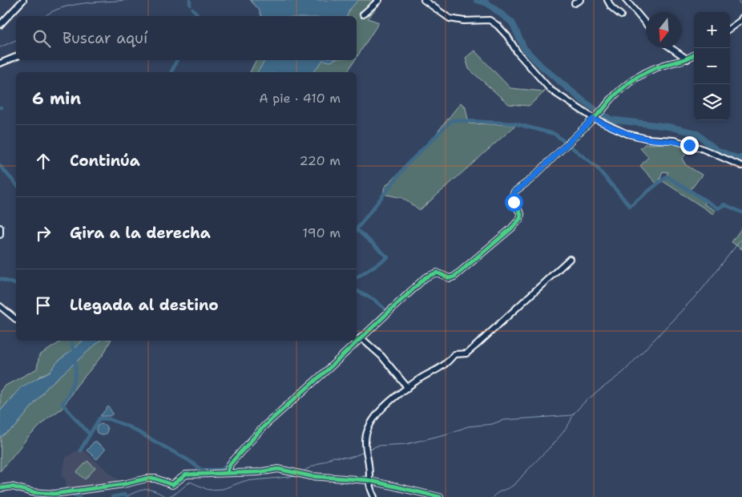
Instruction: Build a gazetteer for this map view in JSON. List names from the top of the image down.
{
  "north": "bottom",
  "page": {
    "map_buttons": ["+", "−"],
    "search": "Buscar aquí",
    "heading": ["6 min", "A pie · 410 m"],
    "list": [
      ["Continúa", "220 m"],
      ["Gira a la derecha", "190 m"],
      "Llegada al destino"
    ]
  }
}
